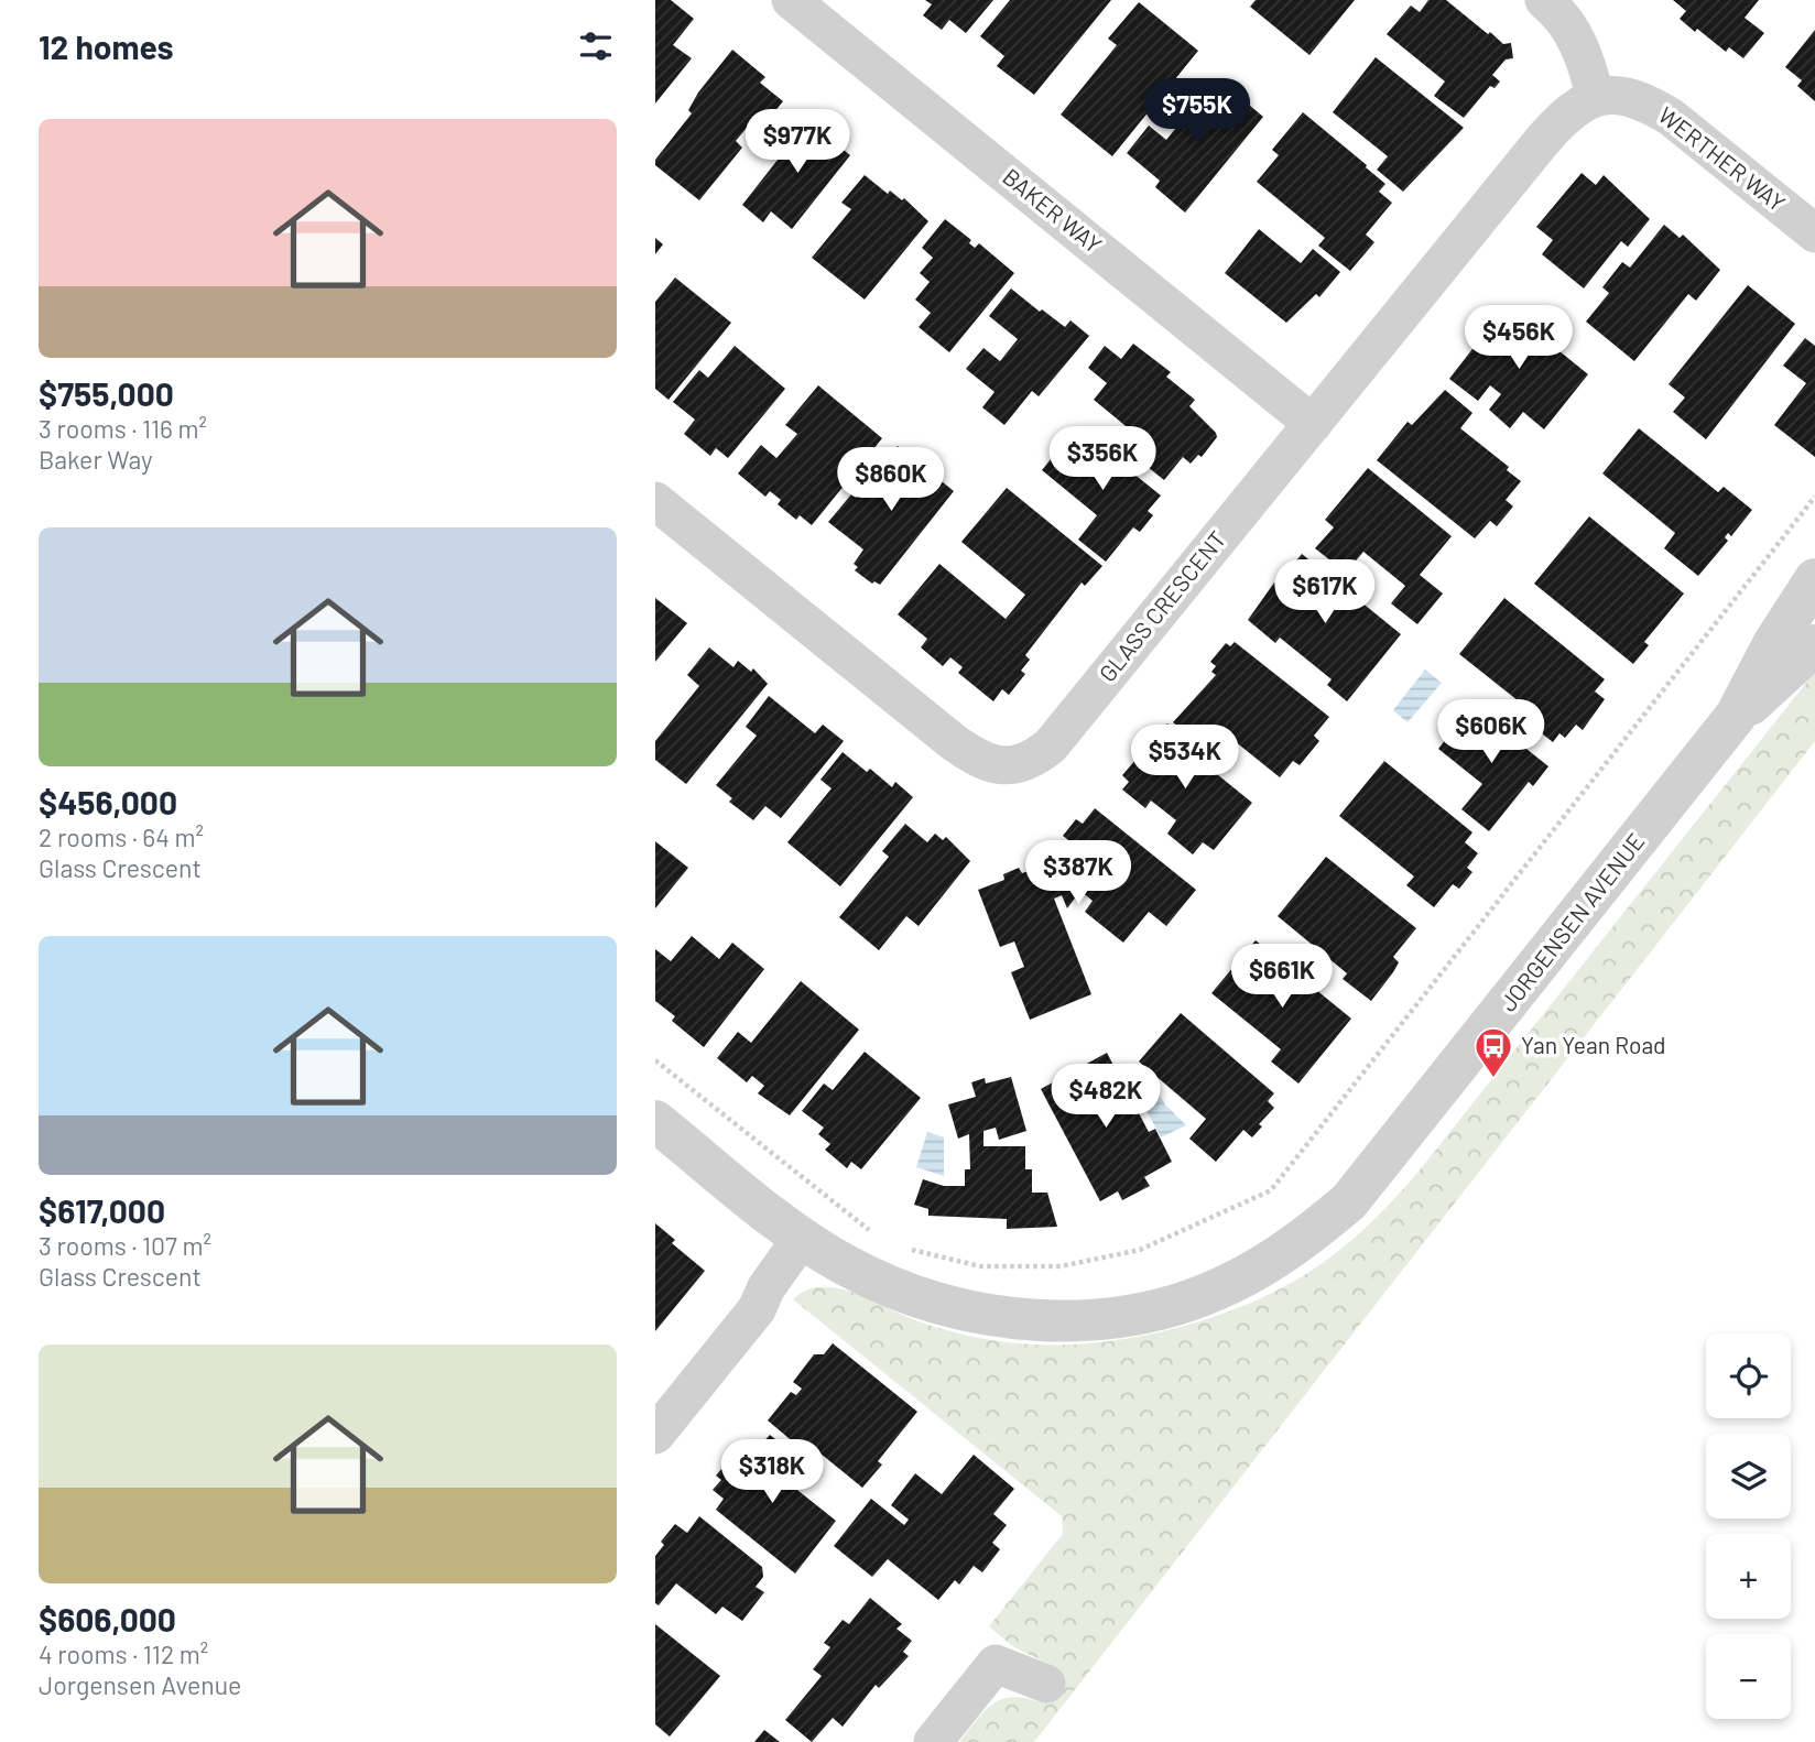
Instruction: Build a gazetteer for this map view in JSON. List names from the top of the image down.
{
  "streets": {
    "street": [
      "WERTHER WAY",
      "BAKER WAY",
      "GLASS CRESCENT",
      "JORGENSEN AVENUE"
    ]
  },
  "crossings": [
    ["WERTHER WAY", "GLASS CRESCENT"],
    ["BAKER WAY", "GLASS CRESCENT"]
  ],
  "places": {
    "bus stop": ["Yan Yean Road"]
  },
  "page": {
    "heading": "12 homes",
    "price": [
      "$755K",
      "$977K",
      "$456K",
      "$356K",
      "$860K",
      "$617K",
      "$606K",
      "$534K",
      "$387K",
      "$661K",
      "$482K",
      "$318K"
    ],
    "list": [
      {
        "name": "$755,000",
        "note": "3 rooms · 116 m² · Baker Way"
      },
      {
        "name": "$456,000",
        "note": "2 rooms · 64 m² · Glass Crescent"
      },
      {
        "name": "$617,000",
        "note": "3 rooms · 107 m² · Glass Crescent"
      },
      {
        "name": "$606,000",
        "note": "4 rooms · 112 m² · Jorgensen Avenue"
      }
    ],
    "map_buttons": ["+", "−"]
  }
}
